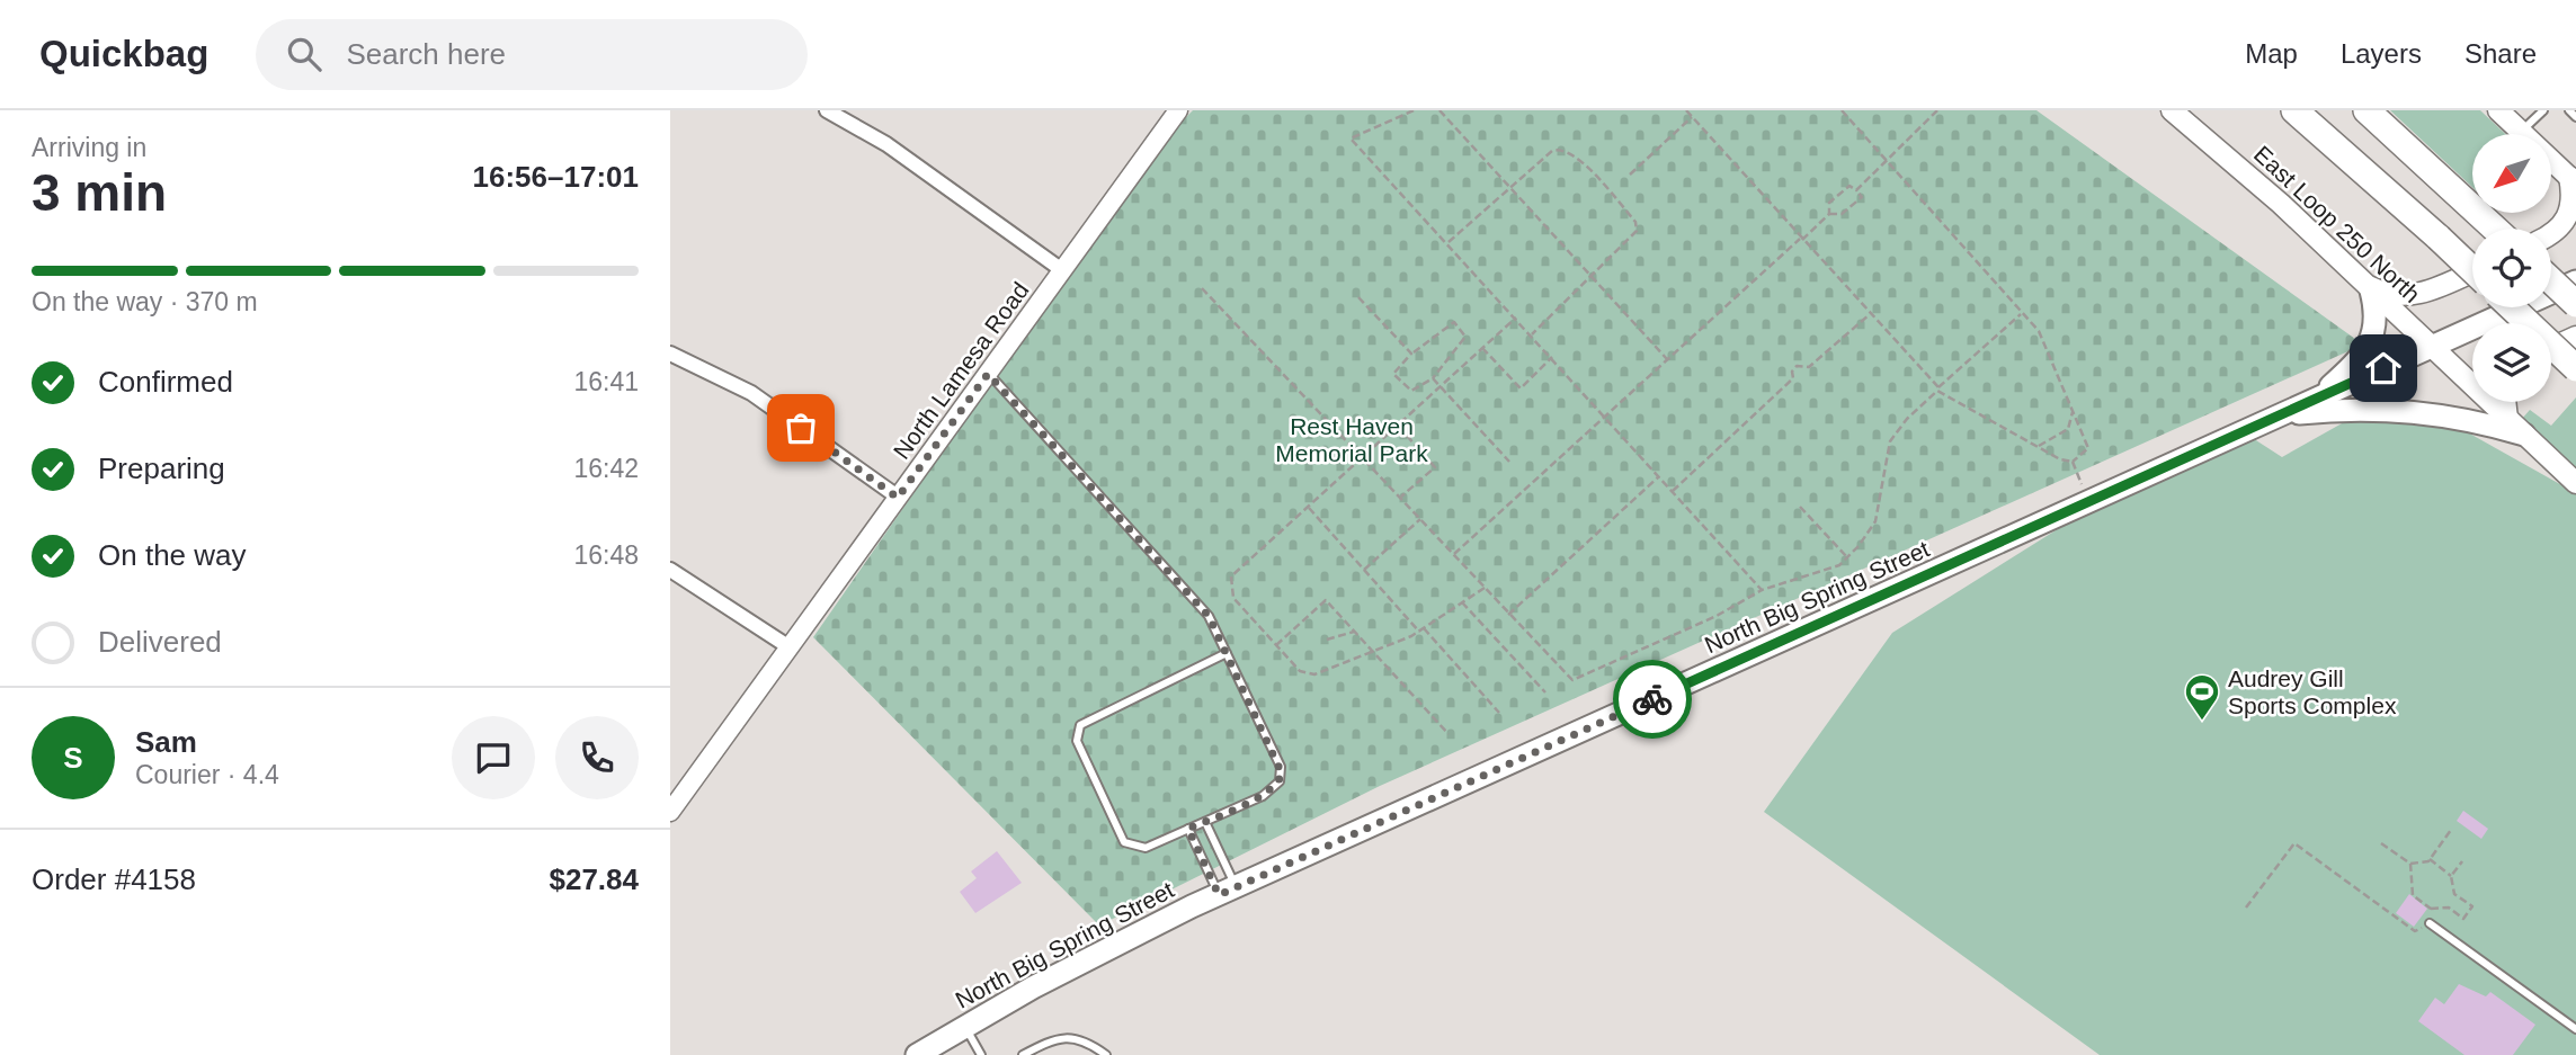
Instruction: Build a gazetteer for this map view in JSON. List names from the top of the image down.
{
  "streets": {
    "highway": ["North Big Spring Street"],
    "main road": ["East Loop 250 North"],
    "street": ["North Lamesa Road"]
  },
  "crossings": [
    ["East Loop 250 North", "North Big Spring Street"]
  ],
  "parks": ["Rest Haven Memorial Park"],
  "places": {
    "sports": ["Audrey Gill Sports Complex"]
  },
  "north": "bottom left",
  "page": {
    "header": "Quickbag",
    "search": "Search here",
    "nav": ["Map", "Layers", "Share"],
    "heading": ["3 min", "Arriving in", "16:56–17:01"],
    "panel": [
      "Sam",
      "Courier · 4.4",
      "Order #4158",
      "$27.84"
    ],
    "bar": "On the way · 370 m",
    "list": [
      ["Confirmed", "16:41"],
      ["Preparing", "16:42"],
      ["On the way", "16:48"],
      "Delivered"
    ],
    "round": "S"
  }
}
